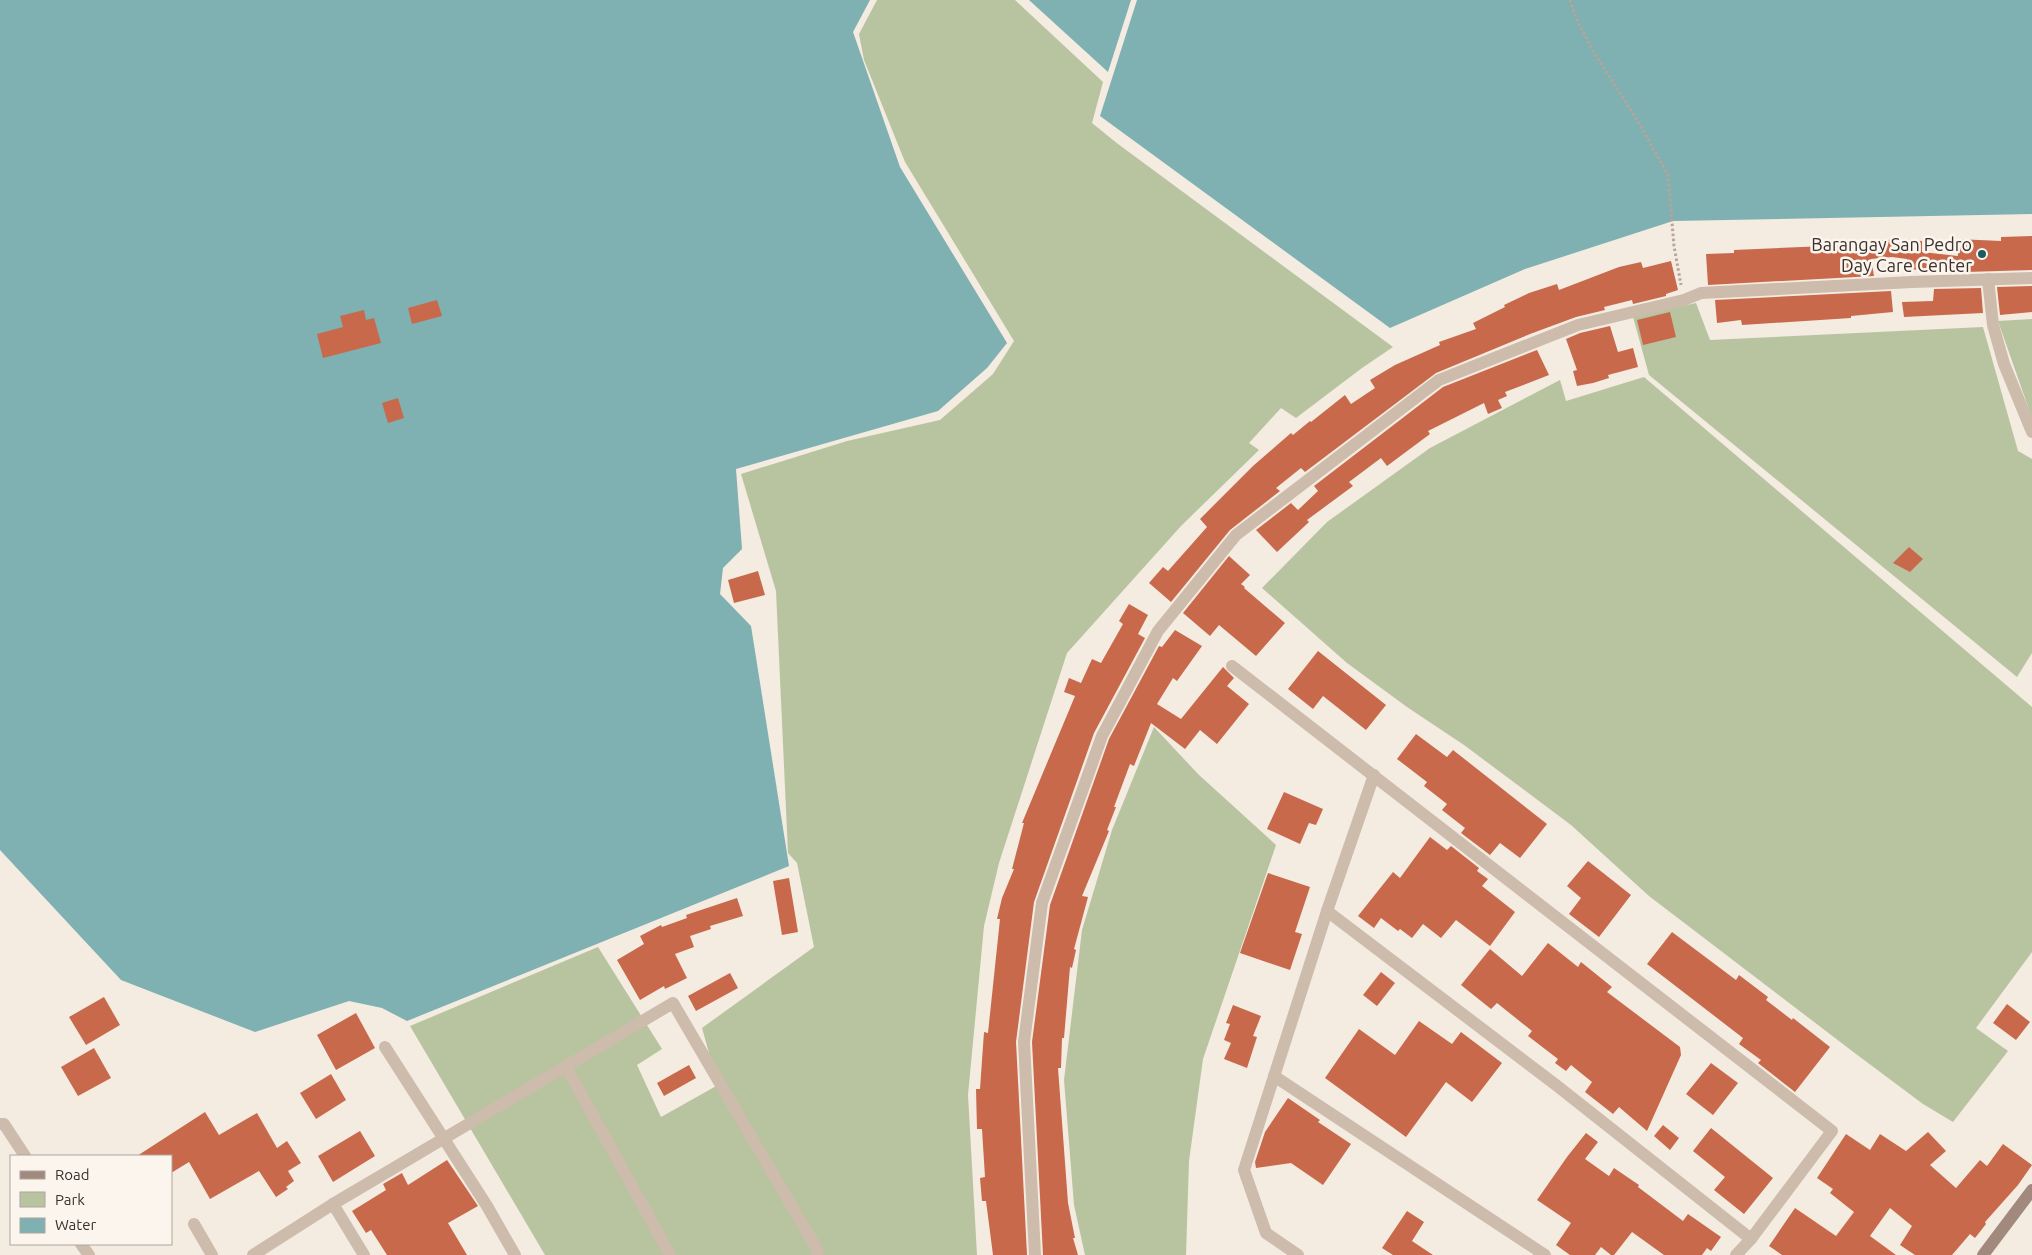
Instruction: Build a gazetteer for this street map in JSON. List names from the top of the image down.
{
  "places": ["Barangay San Pedro Day Care Center"],
  "legend": ["Road", "Park", "Water"]
}
